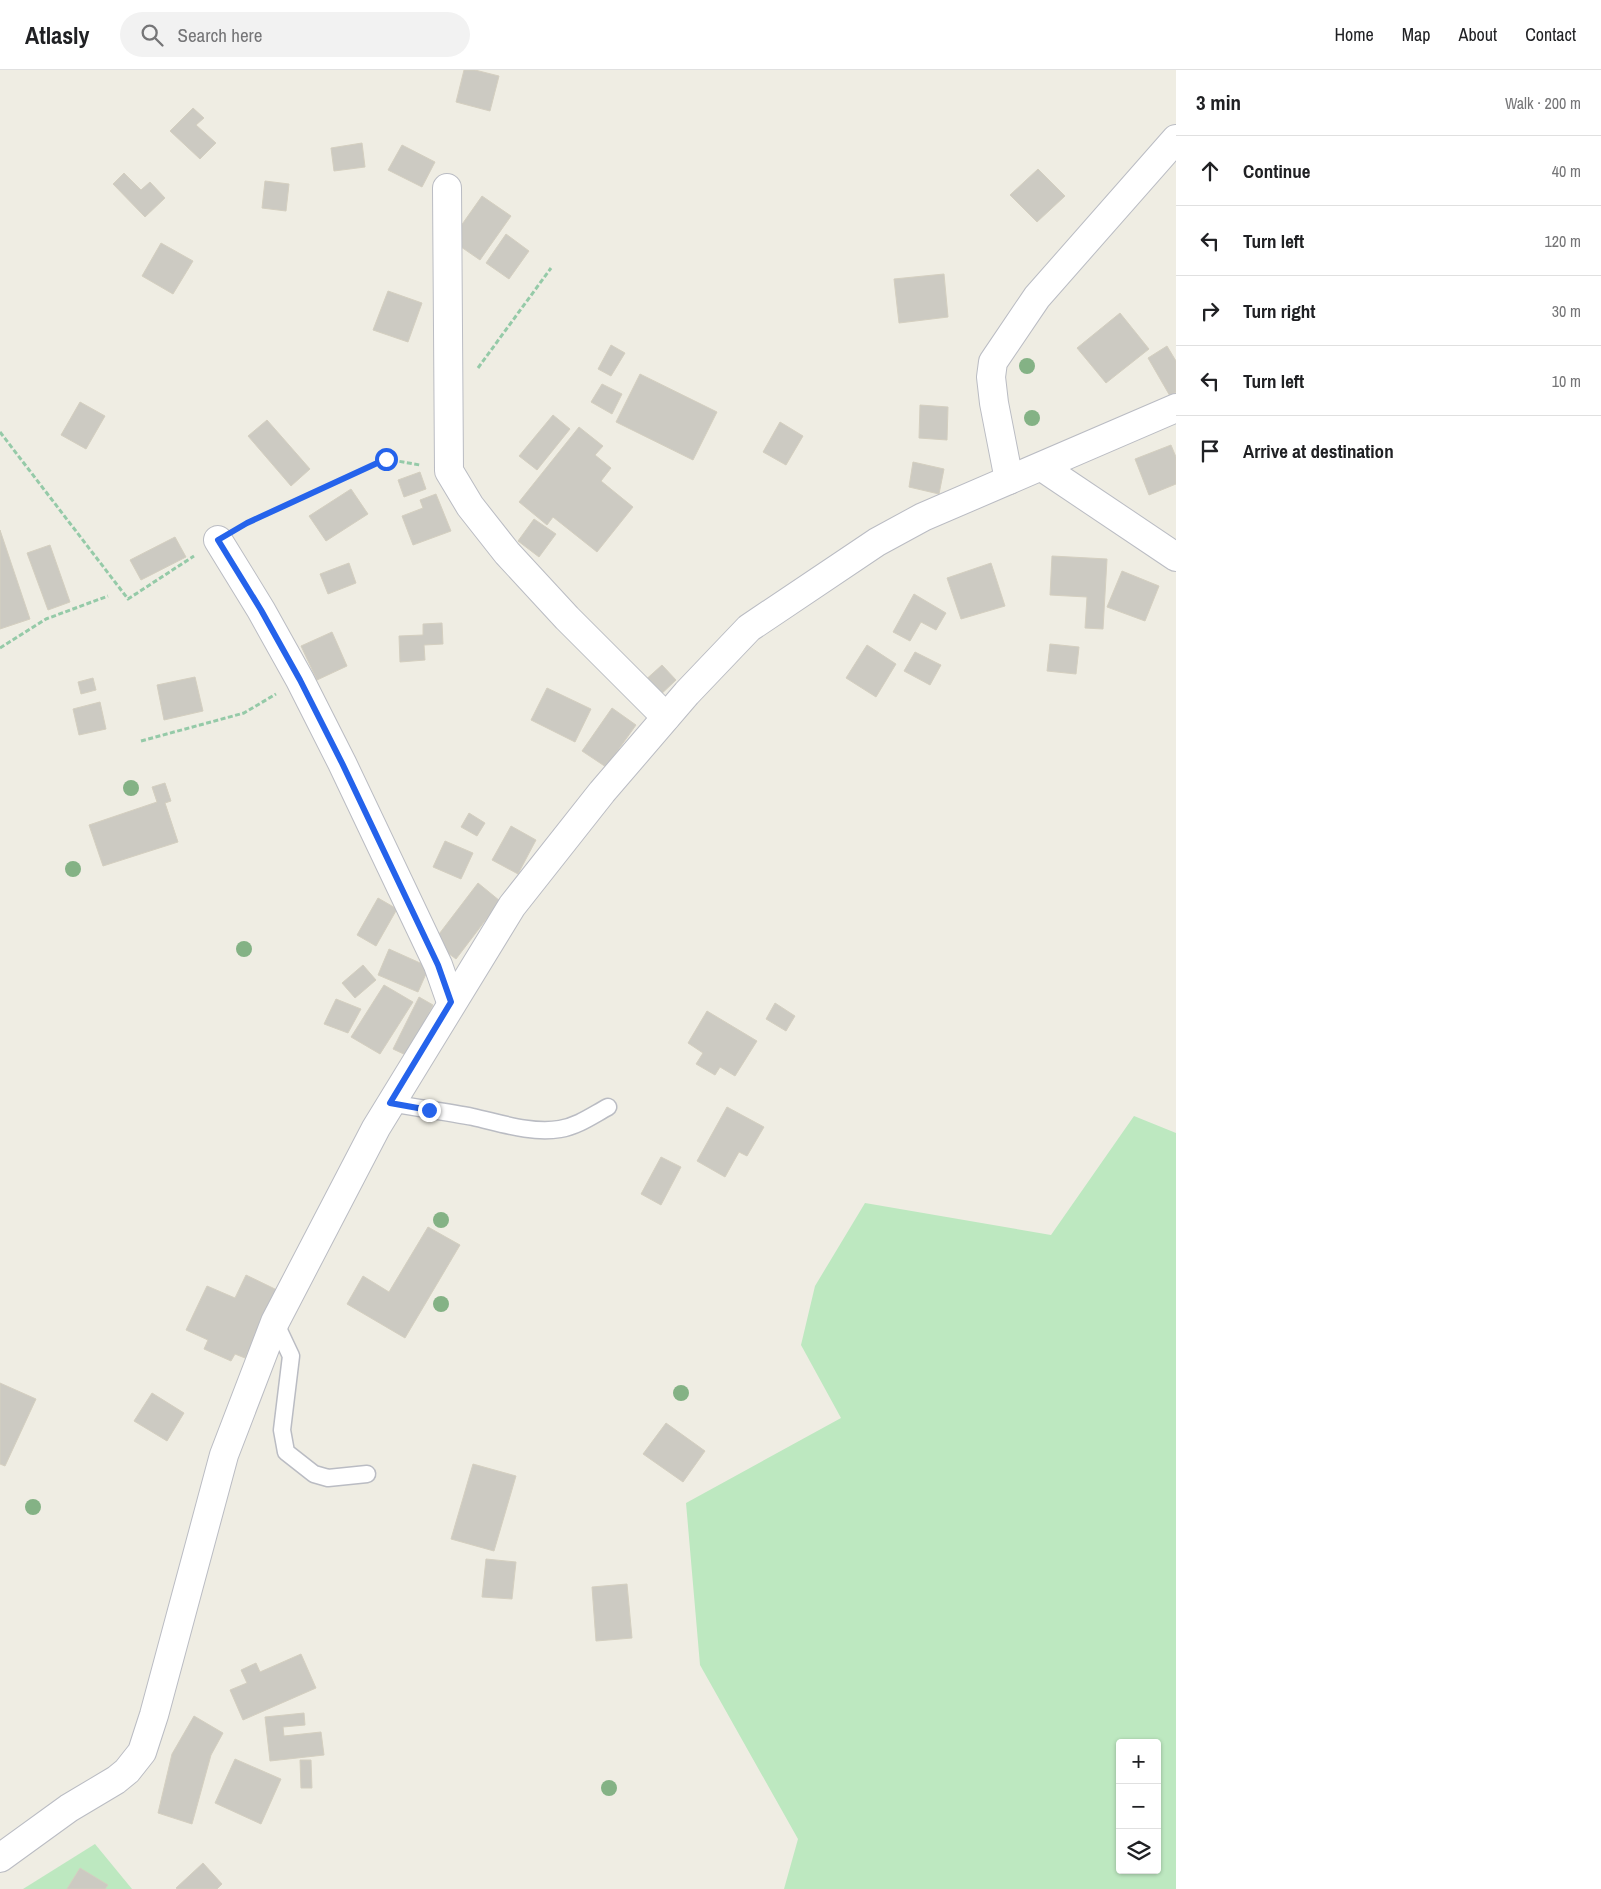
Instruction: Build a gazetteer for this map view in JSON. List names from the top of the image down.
{
  "page": {
    "header": "Atlasly",
    "search": "Search here",
    "nav": [
      "Home",
      "Map",
      "About",
      "Contact"
    ],
    "heading": ["3 min", "Walk · 200 m"],
    "list": [
      ["Continue", "40 m"],
      ["Turn left", "120 m"],
      ["Turn right", "30 m"],
      ["Turn left", "10 m"],
      "Arrive at destination"
    ],
    "map_buttons": ["+", "−"]
  }
}
